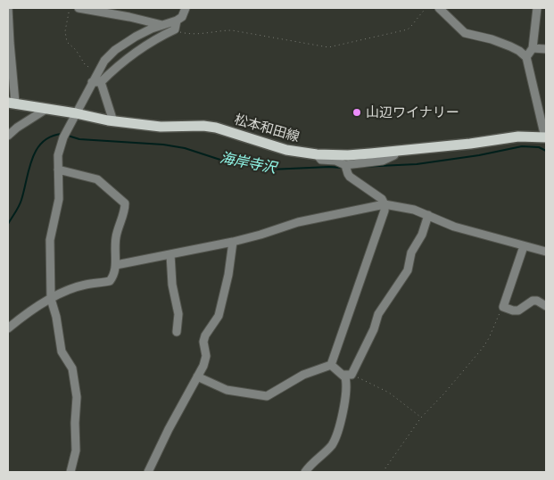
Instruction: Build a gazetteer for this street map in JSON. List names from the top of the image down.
{
  "streets": {
    "main road": ["松本和田線"]
  },
  "water": ["海岸寺沢"],
  "places": ["山辺ワイナリー"]
}
